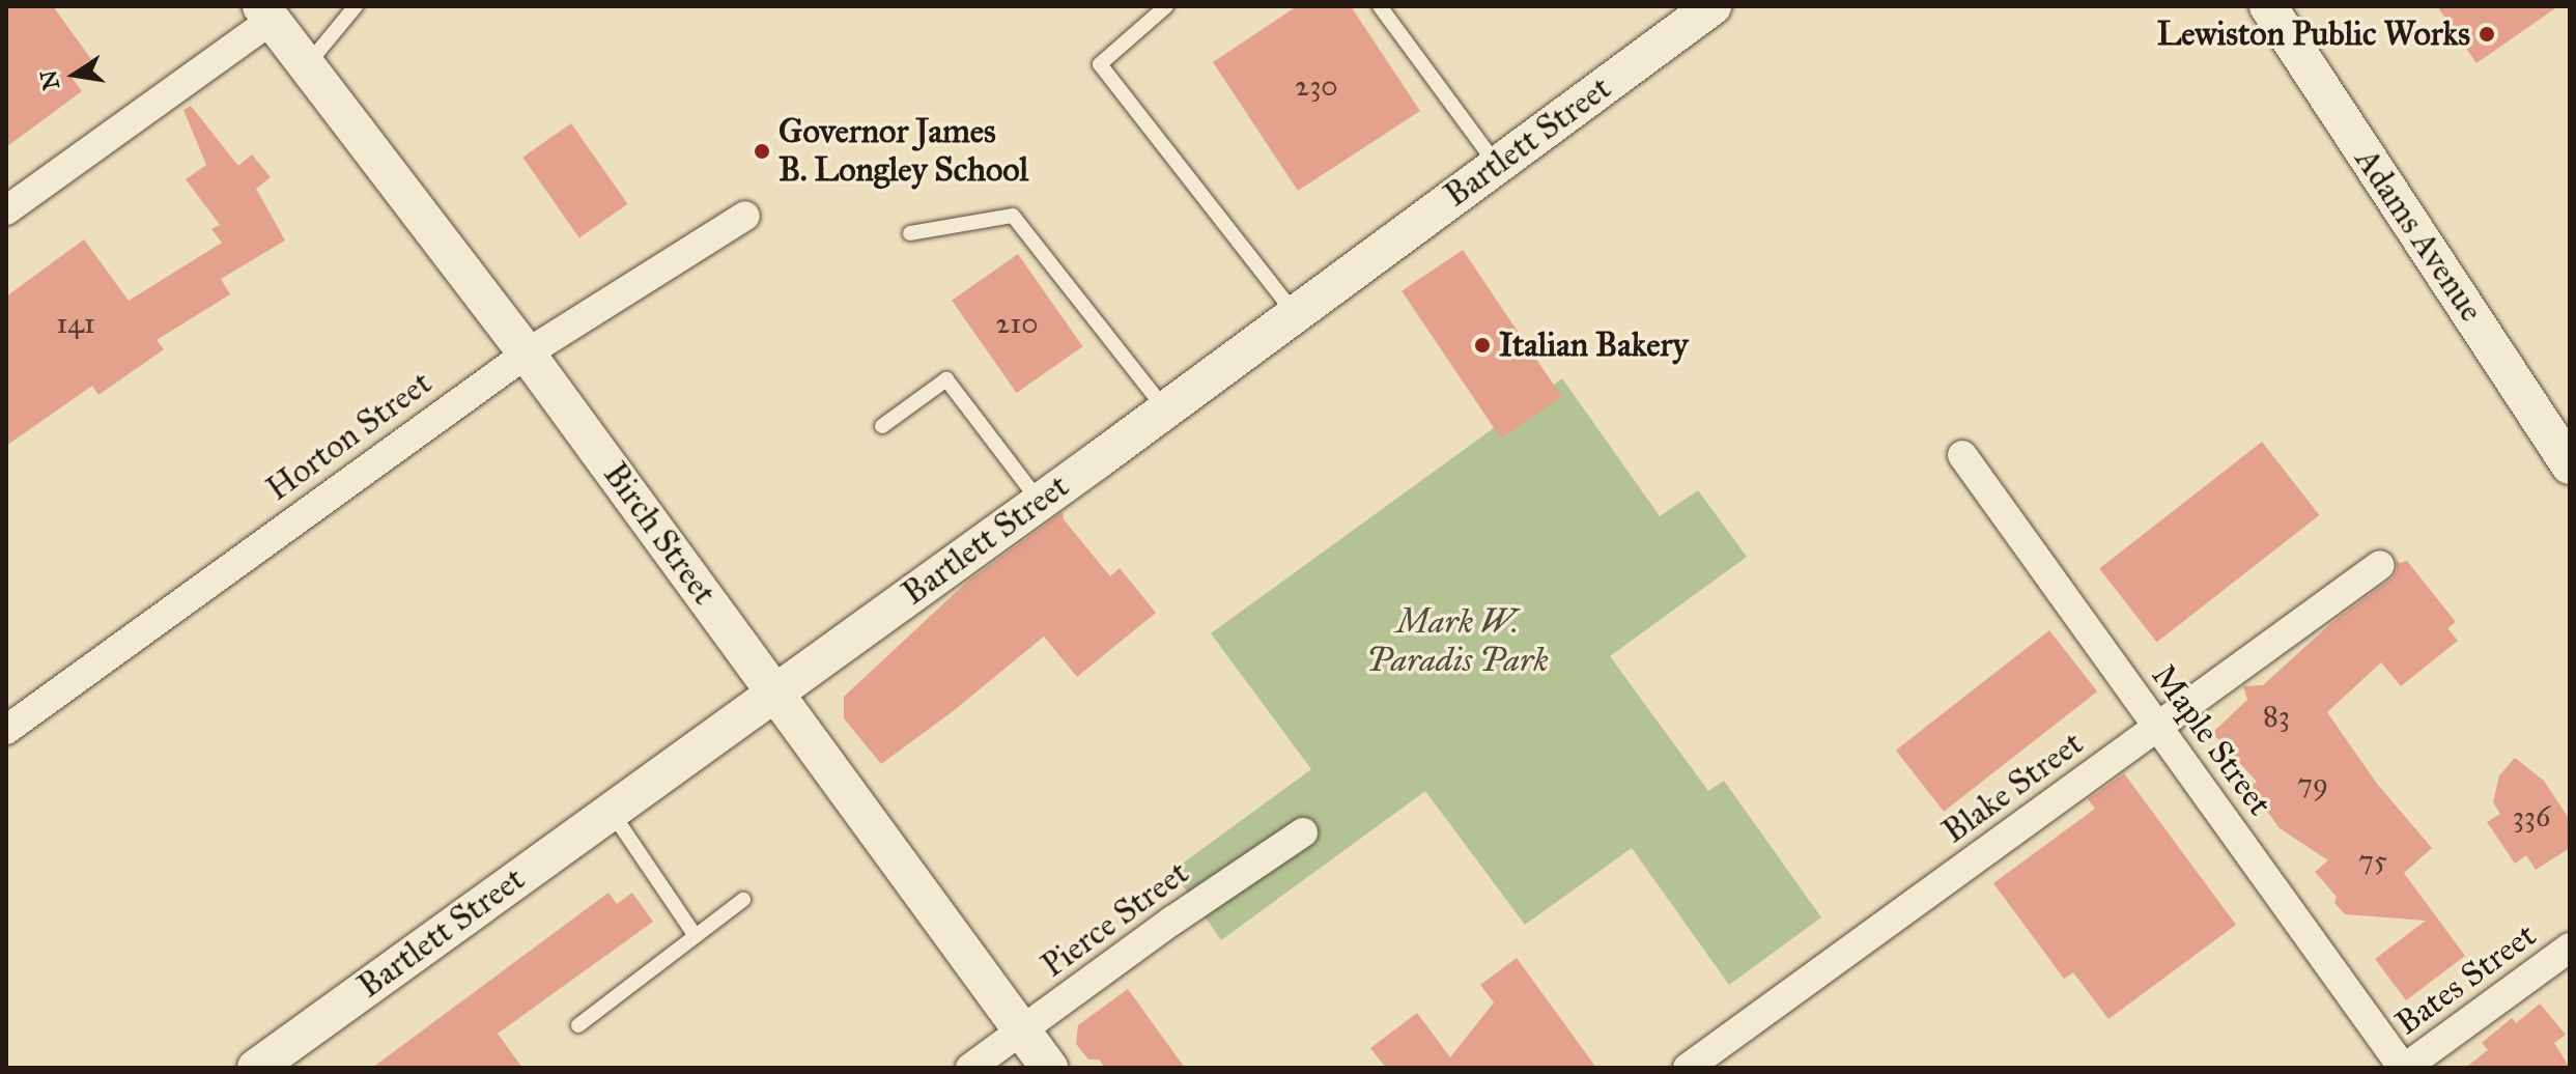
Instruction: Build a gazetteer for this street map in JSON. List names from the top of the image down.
{
  "streets": {
    "street": [
      "Bartlett Street",
      "Adams Avenue",
      "Horton Street",
      "Birch Street",
      "Maple Street",
      "Blake Street",
      "Pierce Street",
      "Bates Street"
    ]
  },
  "crossings": [
    ["Bartlett Street", "Birch Street"],
    ["Horton Street", "Birch Street"],
    ["Birch Street", "Pierce Street"],
    ["Maple Street", "Blake Street"],
    ["Maple Street", "Bates Street"]
  ],
  "parks": ["Mark W. Paradis Park"],
  "places": ["Lewiston Public Works", "Governor James B. Longley School", "Italian Bakery"],
  "house_numbers": [
    "230",
    "141",
    "210",
    "83",
    "79",
    "336",
    "75"
  ],
  "north": "left"
}
